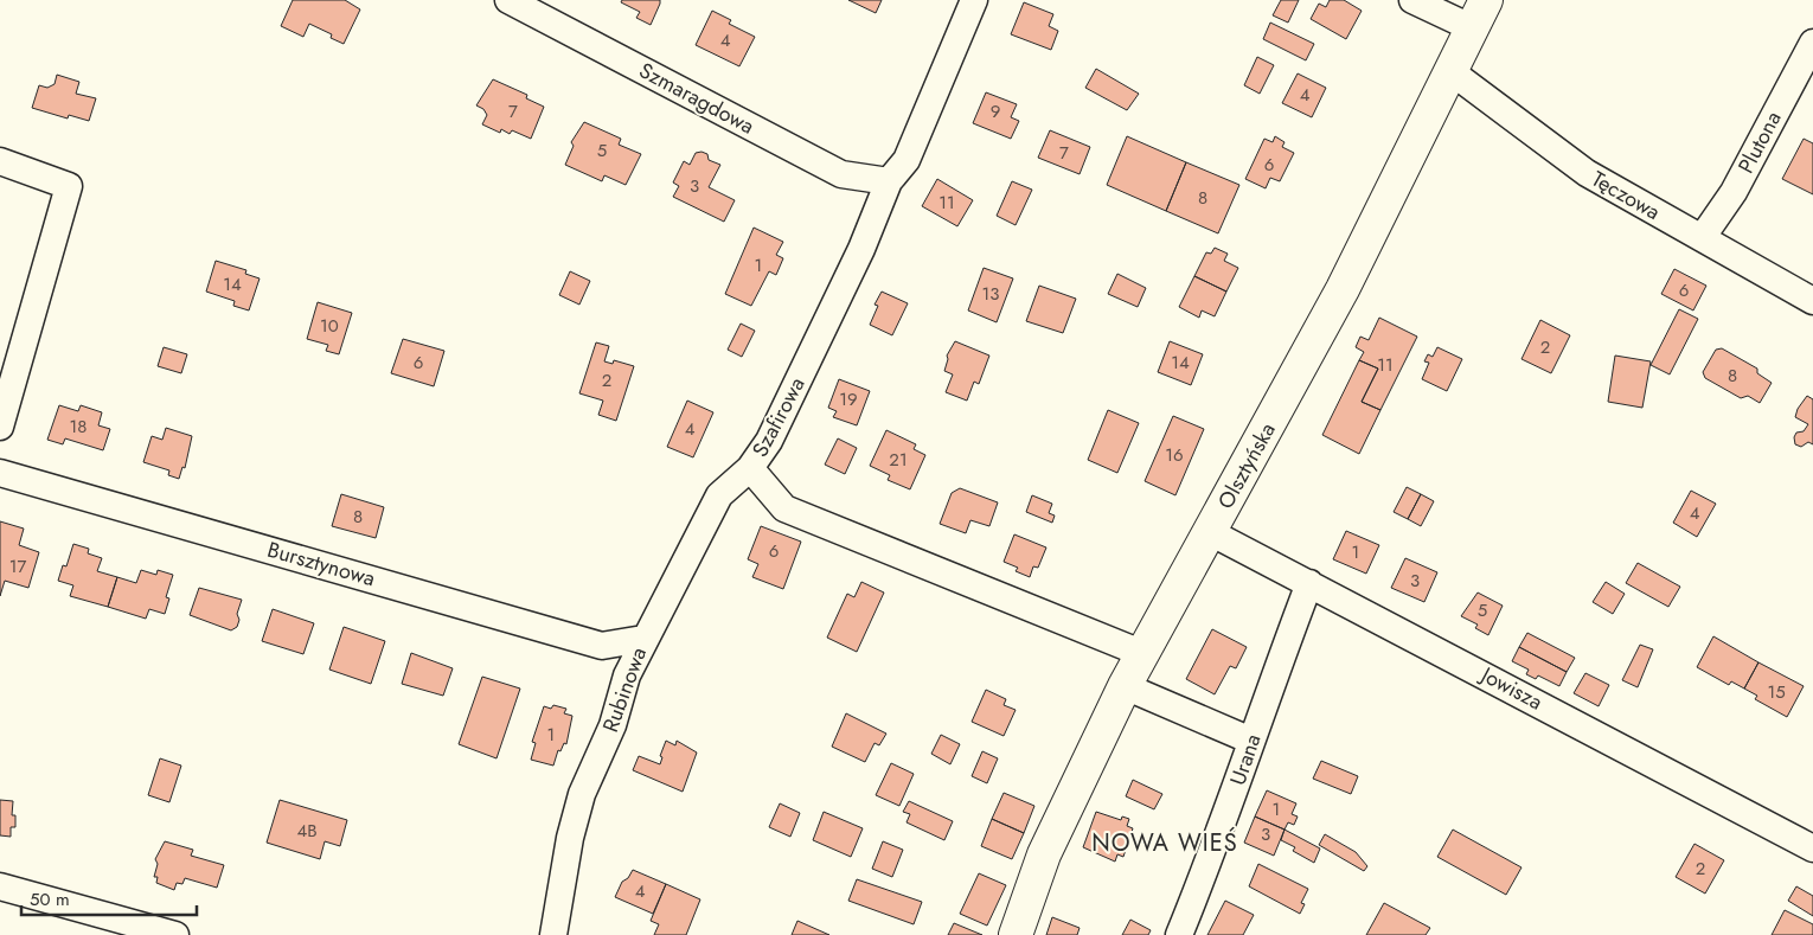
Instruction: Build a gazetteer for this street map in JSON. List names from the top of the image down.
{
  "streets": {
    "main road": ["Olsztyńska"],
    "street": [
      "Szmaragdowa",
      "Plutona",
      "Tęczowa",
      "Szafirowa",
      "Bursztynowa",
      "Jowisza",
      "Rubinowa",
      "Urana"
    ]
  },
  "crossings": [
    ["Szmaragdowa", "Szafirowa"],
    ["Plutona", "Tęczowa"],
    ["Tęczowa", "Olsztyńska"],
    ["Szafirowa", "Olsztyńska"],
    ["Szafirowa", "Rubinowa"],
    ["Olsztyńska", "Jowisza"],
    ["Bursztynowa", "Rubinowa"],
    ["Jowisza", "Urana"]
  ],
  "districts": ["NOWA WIEŚ"],
  "house_numbers": [
    "4",
    "4",
    "7",
    "9",
    "5",
    "7",
    "6",
    "3",
    "8",
    "11",
    "1",
    "14",
    "6",
    "13",
    "10",
    "2",
    "6",
    "14",
    "11",
    "8",
    "2",
    "19",
    "18",
    "4",
    "16",
    "21",
    "4",
    "8",
    "6",
    "1",
    "17",
    "3",
    "5",
    "15",
    "1",
    "1",
    "4B",
    "3",
    "2",
    "4"
  ],
  "scale_bar": "50 m"
}
